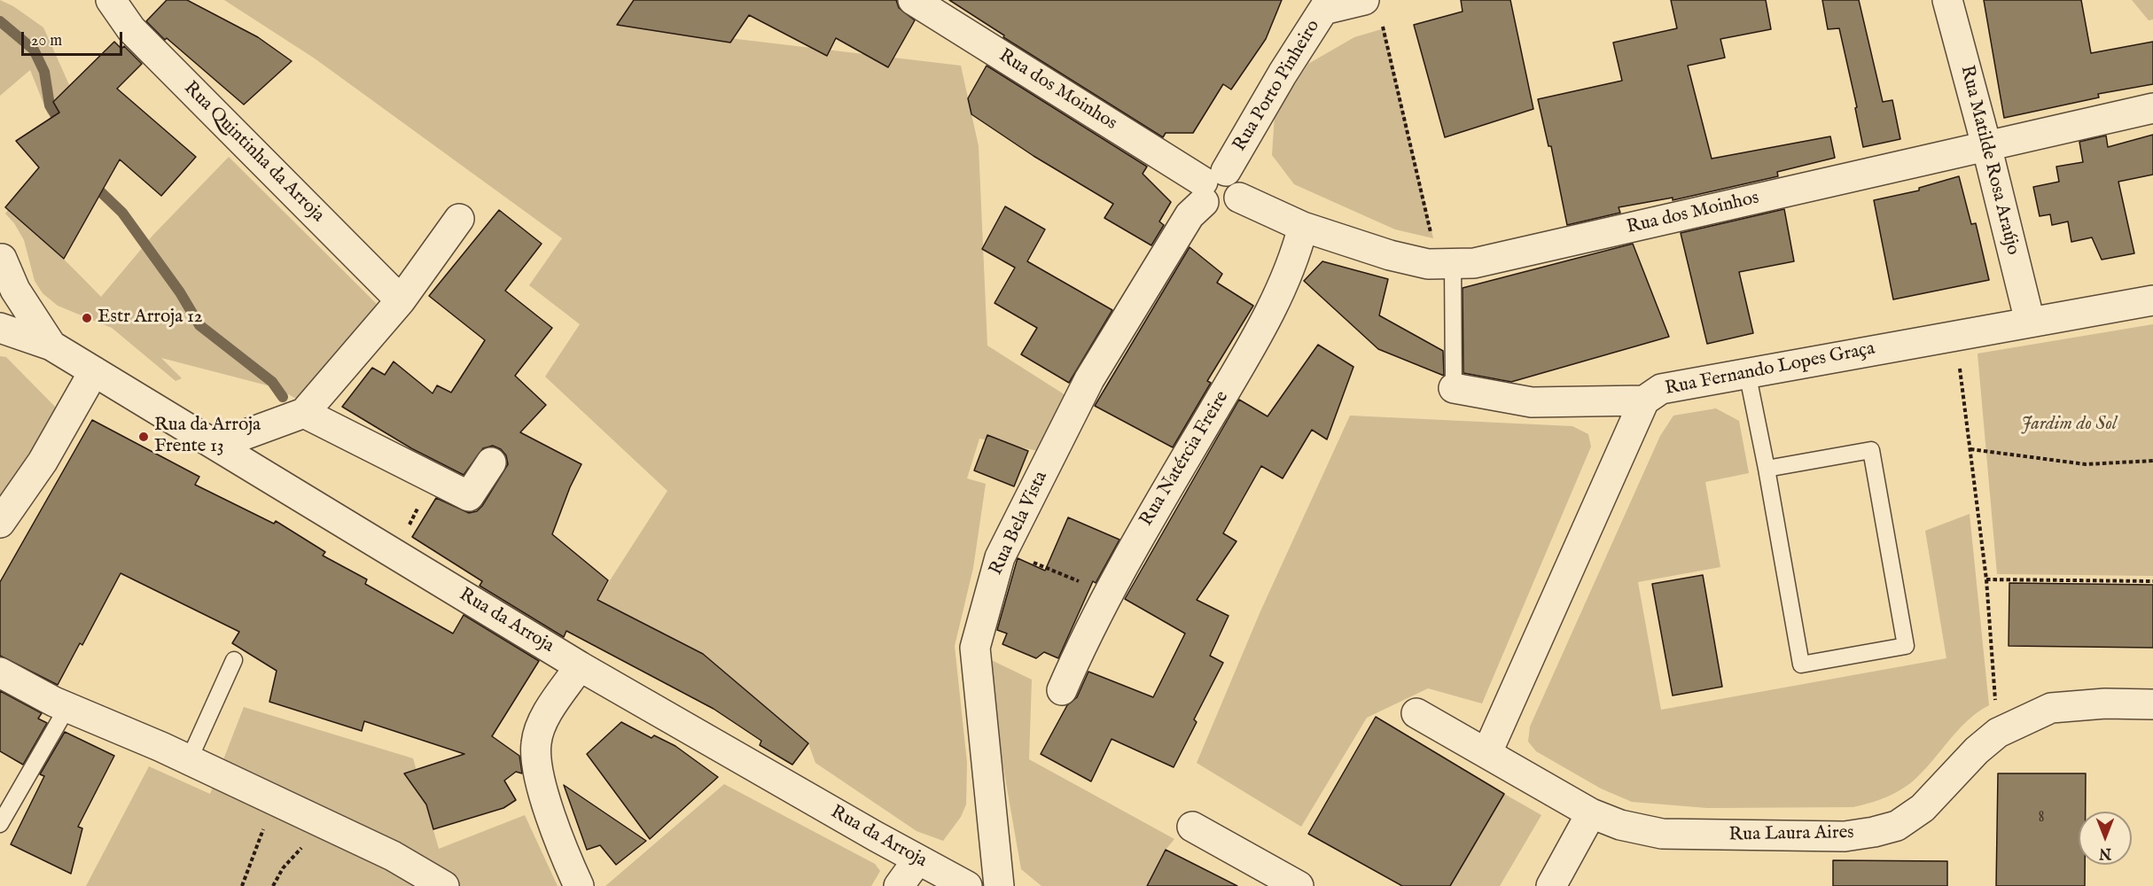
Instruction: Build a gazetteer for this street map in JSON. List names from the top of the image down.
{
  "streets": {
    "street": [
      "Rua Porto Pinheiro",
      "Rua dos Moinhos",
      "Rua Quintinha da Arroja",
      "Rua Matilde Rosa Araújo",
      "Rua Fernando Lopes Graça",
      "Rua Natércia Freire",
      "Rua Bela Vista",
      "Rua da Arroja",
      "Rua Laura Aires"
    ]
  },
  "crossings": [
    ["Rua Porto Pinheiro", "Rua dos Moinhos"],
    ["Rua Porto Pinheiro", "Rua Bela Vista"],
    ["Rua dos Moinhos", "Rua Matilde Rosa Araújo"],
    ["Rua dos Moinhos", "Rua Natércia Freire"],
    ["Rua dos Moinhos", "Rua Bela Vista"],
    ["Rua Matilde Rosa Araújo", "Rua Fernando Lopes Graça"],
    ["Rua Fernando Lopes Graça", "Rua Laura Aires"]
  ],
  "parks": ["Jardim do Sol"],
  "places": ["Estr Arroja 12", "Rua da Arroja Frente 13"],
  "house_numbers": ["8"],
  "scale_bar": "20 m",
  "north": "bottom"
}
